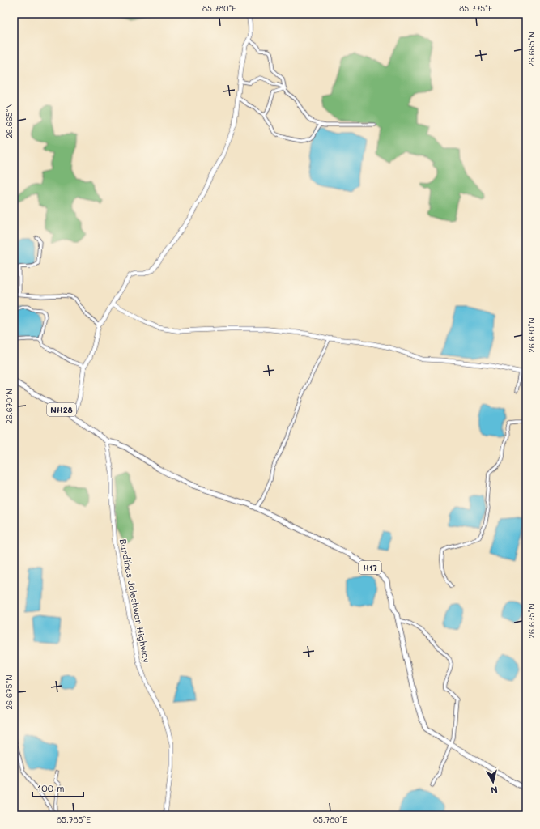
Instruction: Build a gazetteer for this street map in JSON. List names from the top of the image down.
{
  "streets": {
    "main road": ["NH28", "H17"],
    "street": ["Bardibas Jaleshwar Highway"]
  },
  "crossings": [
    ["NH28", "H17"],
    ["NH28", "Bardibas Jaleshwar Highway"],
    ["H17", "Bardibas Jaleshwar Highway"]
  ],
  "scale_bar": "100 m",
  "north": "bottom",
  "coordinates": [
    "85.780°E",
    "85.775°E",
    "26.665°N",
    "26.670°N",
    "26.675°N",
    "85.785°E"
  ]
}
